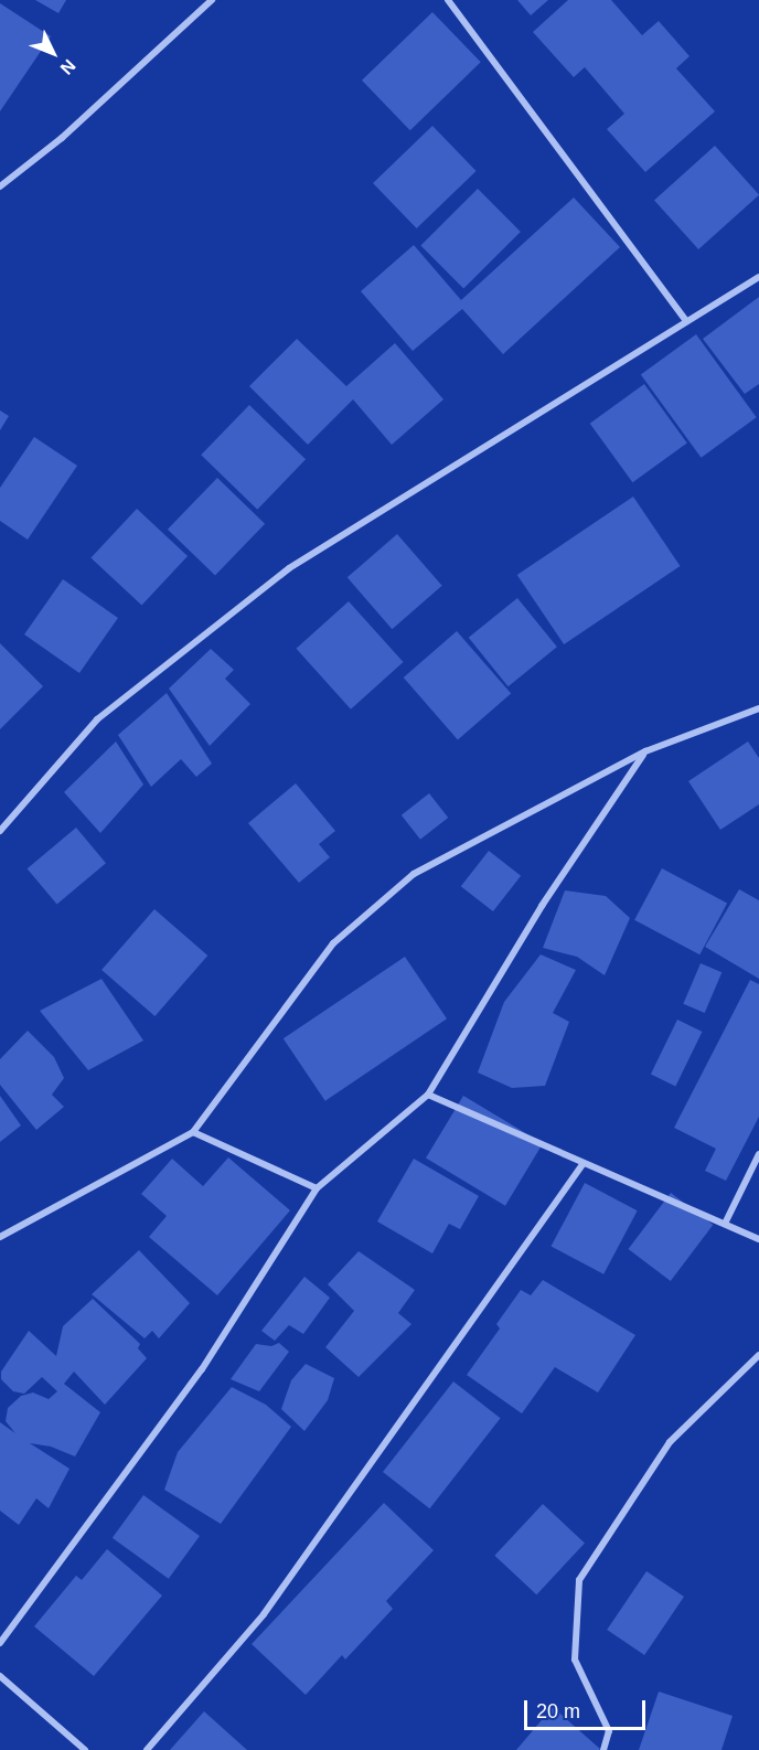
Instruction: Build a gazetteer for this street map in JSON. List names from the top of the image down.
{
  "scale_bar": "20 m",
  "north": "bottom right"
}
